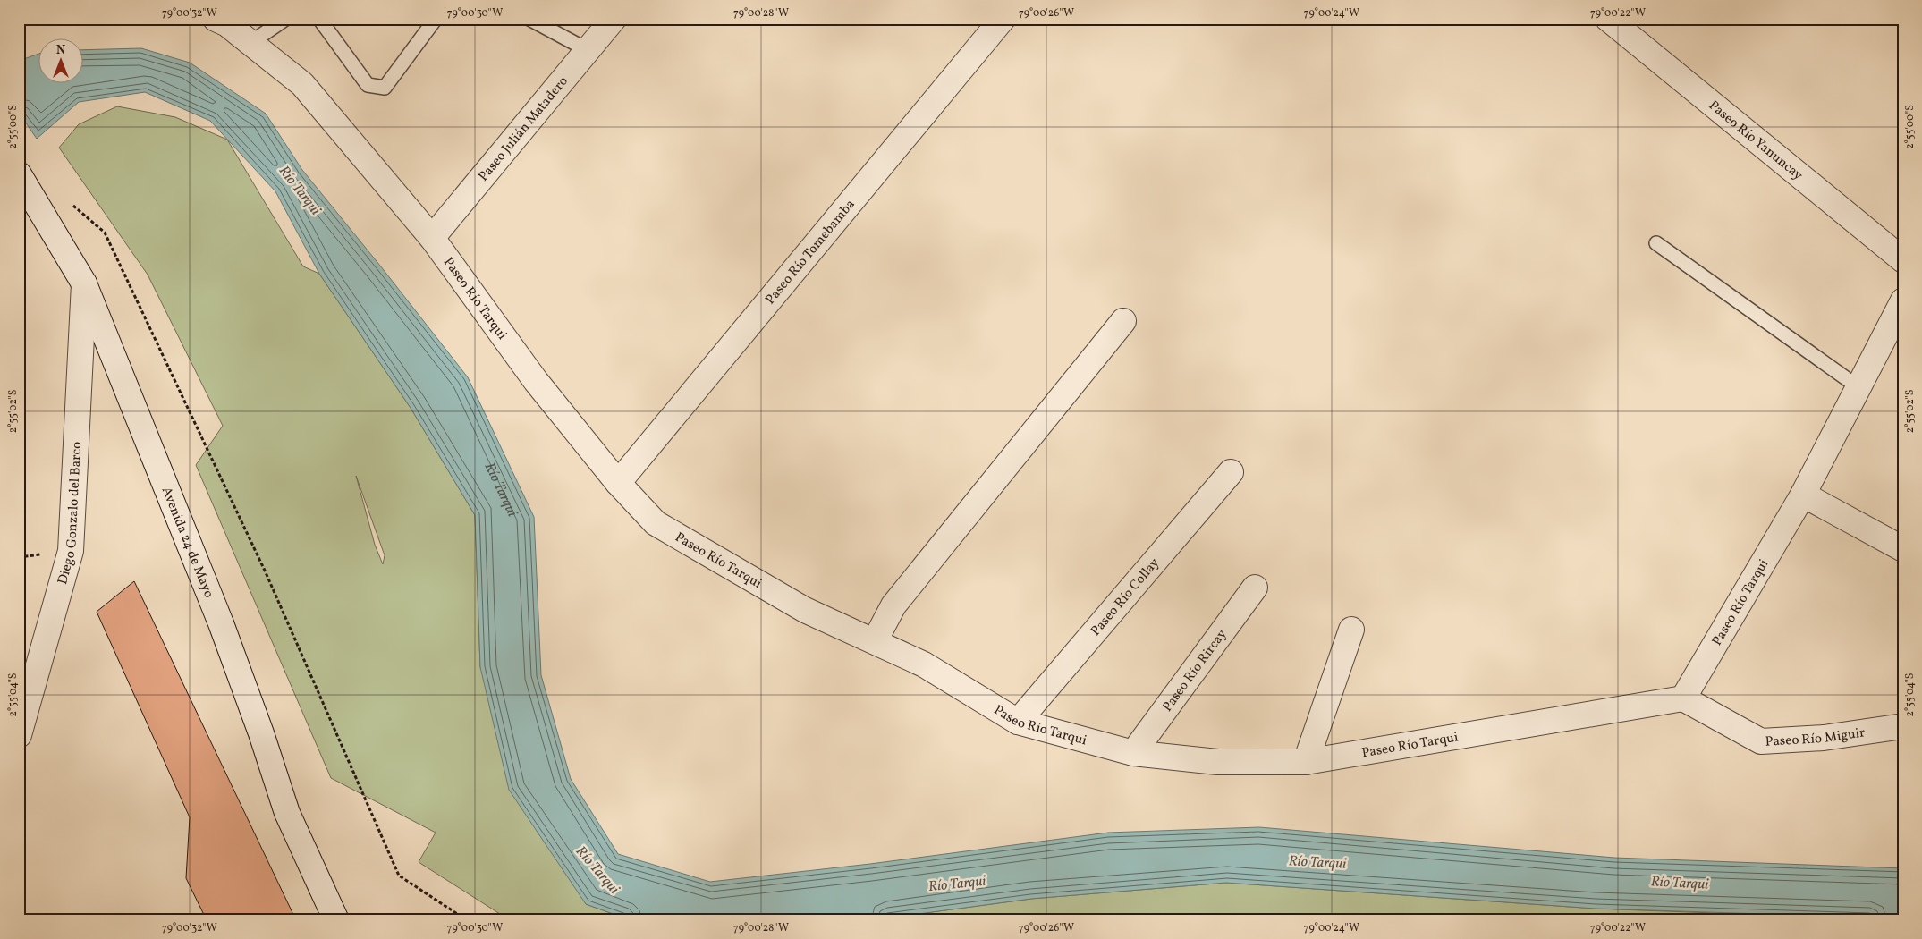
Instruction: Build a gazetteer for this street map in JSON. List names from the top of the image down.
{
  "streets": {
    "street": [
      "Paseo Julián Matadero",
      "Paseo Río Yanuncay",
      "Paseo Río Tomebamba",
      "Paseo Río Tarqui",
      "Diego Gonzalo del Barco",
      "Avenida 24 de Mayo",
      "Paseo Río Collay",
      "Paseo Río Rircay",
      "Paseo Río Miguir"
    ]
  },
  "crossings": [
    ["Paseo Julián Matadero", "Paseo Río Tarqui"],
    ["Paseo Río Tomebamba", "Paseo Río Tarqui"],
    ["Paseo Río Tarqui", "Paseo Río Collay"],
    ["Paseo Río Tarqui", "Paseo Río Rircay"],
    ["Paseo Río Tarqui", "Paseo Río Miguir"],
    ["Diego Gonzalo del Barco", "Avenida 24 de Mayo"]
  ],
  "water": ["Río Tarqui"],
  "north": "top",
  "coordinates": [
    "79°00'32\"W",
    "79°00'30\"W",
    "79°00'28\"W",
    "79°00'26\"W",
    "79°00'24\"W",
    "79°00'22\"W",
    "2°55'00\"S",
    "2°55'02\"S",
    "2°55'04\"S"
  ]
}
